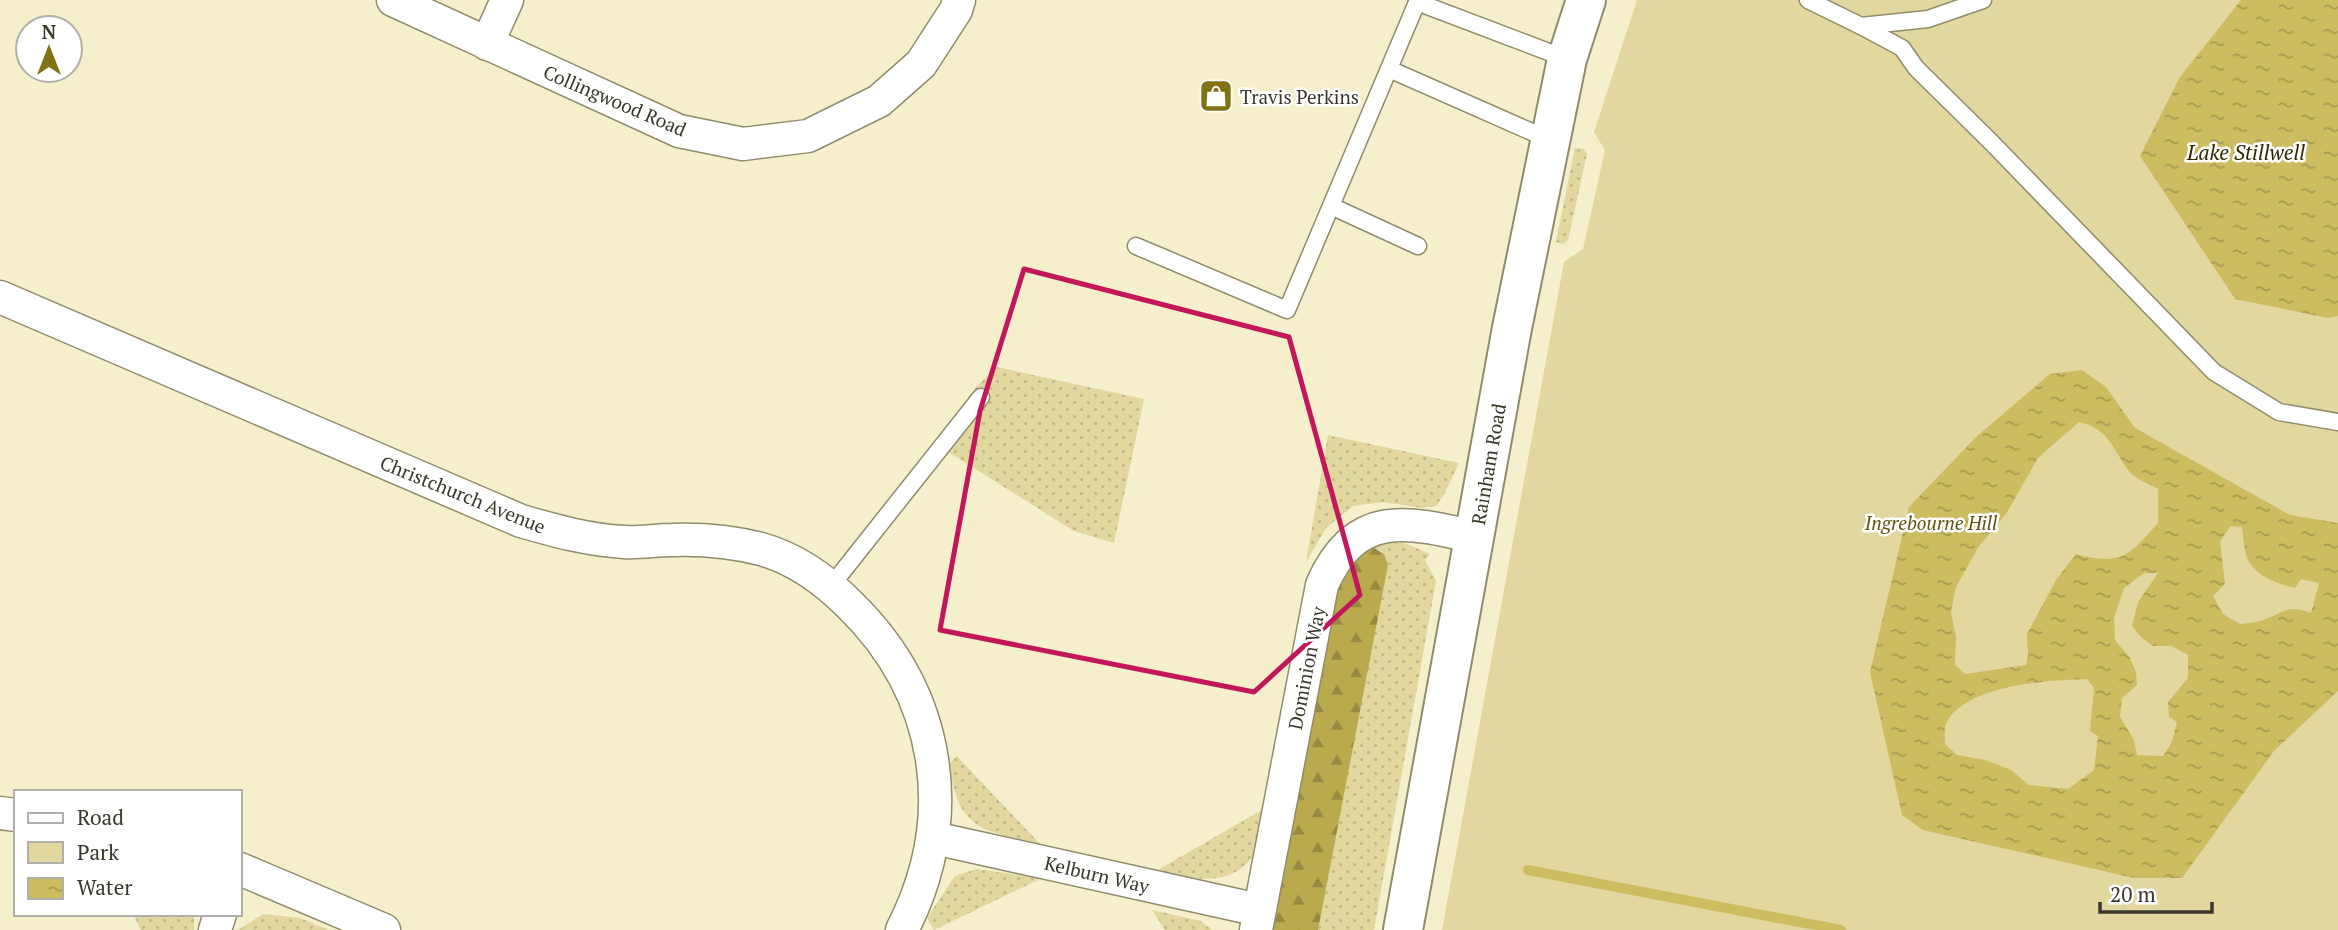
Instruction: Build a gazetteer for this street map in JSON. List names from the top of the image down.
{
  "streets": {
    "main road": ["Rainham Road"],
    "street": [
      "Collingwood Road",
      "Christchurch Avenue",
      "Dominion Way",
      "Kelburn Way"
    ]
  },
  "crossings": [
    ["Rainham Road", "Dominion Way"],
    ["Christchurch Avenue", "Kelburn Way"],
    ["Dominion Way", "Kelburn Way"]
  ],
  "water": ["Lake Stillwell"],
  "parks": ["Ingrebourne Hill"],
  "places": {
    "shop": ["Travis Perkins"]
  },
  "legend": ["Road", "Park", "Water"],
  "scale_bar": "20 m",
  "north": "top"
}
